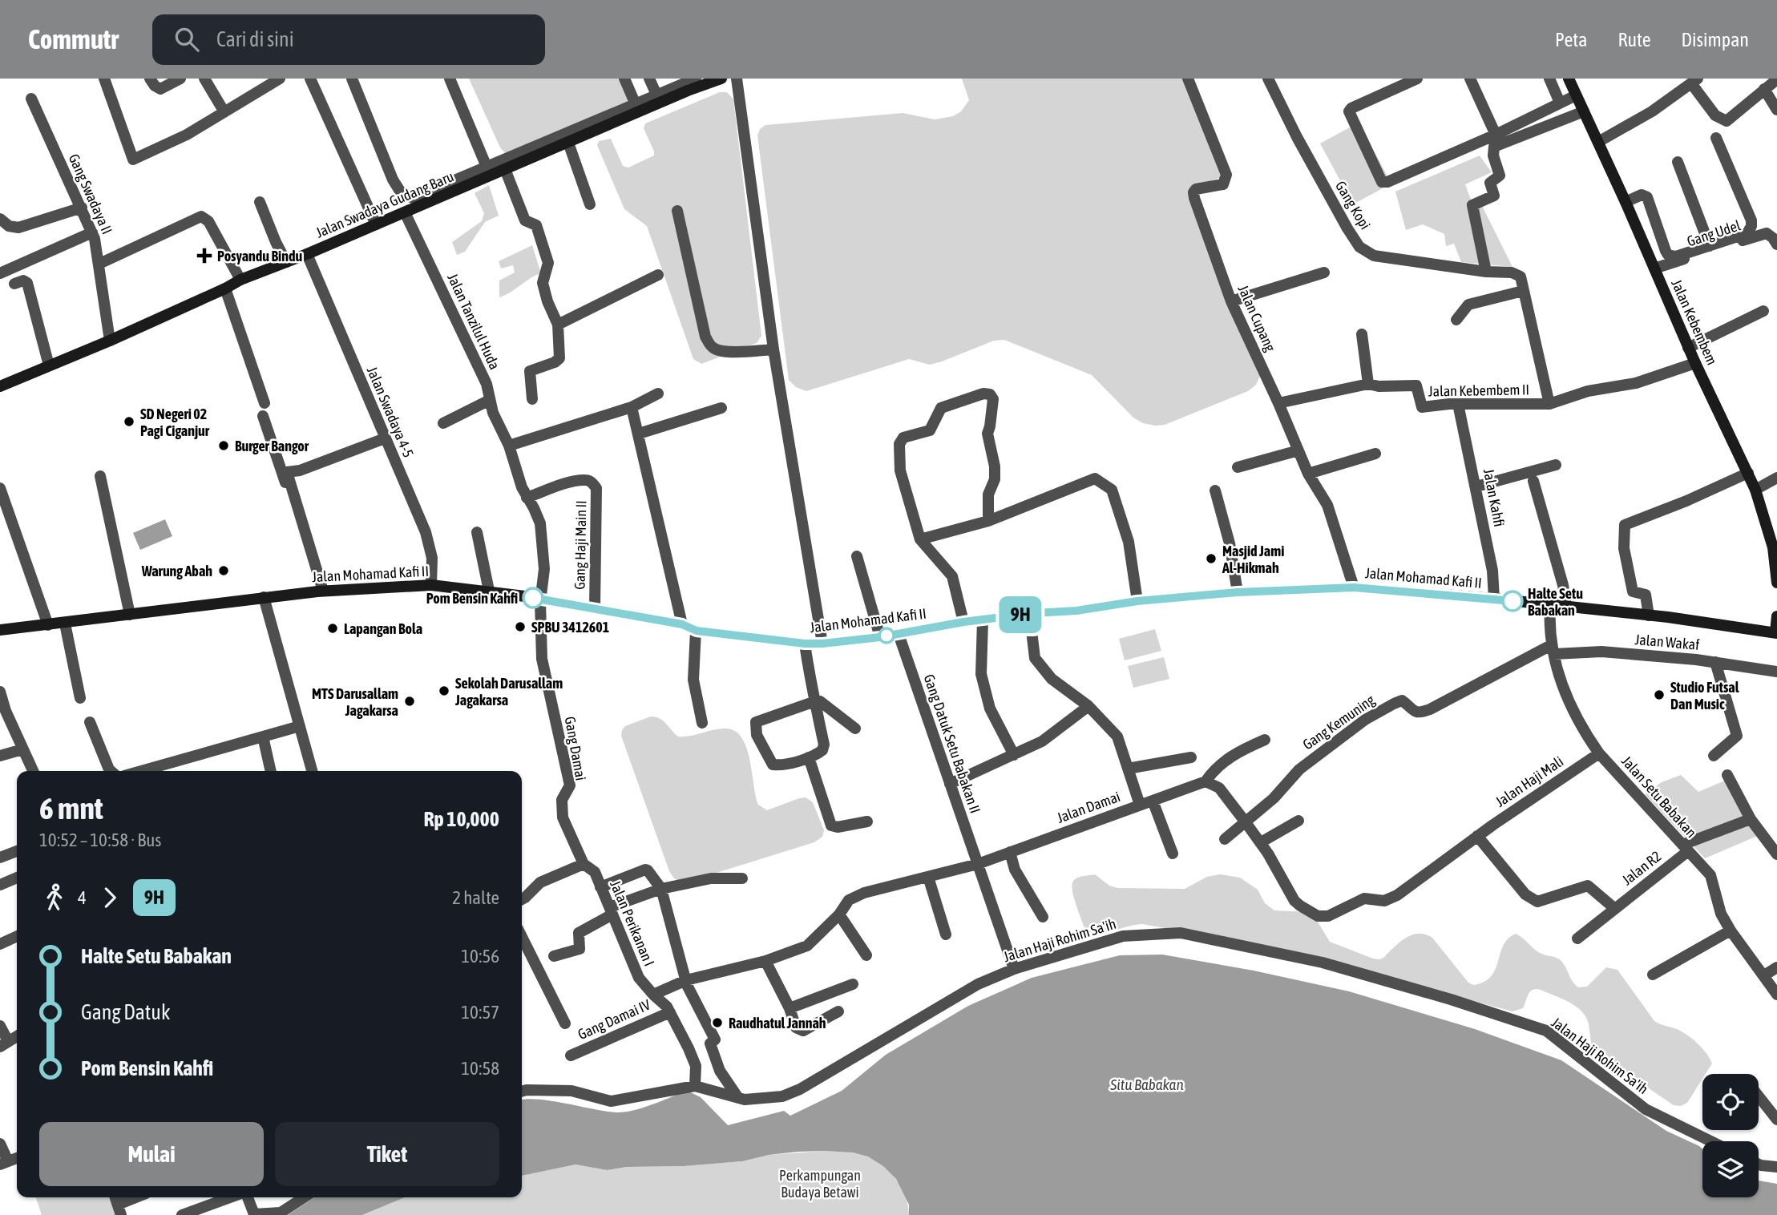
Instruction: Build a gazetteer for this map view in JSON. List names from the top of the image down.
{
  "streets": {
    "main road": ["Jalan Swadaya Gudang Baru", "Jalan Kebembem", "Jalan Mohamad Kafi II"],
    "street": [
      "Gang Swadaya II",
      "Gang Kopi",
      "Gang Udel",
      "Jalan Cupang",
      "Jalan Tanzilul Huda",
      "Jalan Kebembem II",
      "Jalan Swadaya 4-5",
      "Jalan Kahfi",
      "Gang Haji Main II",
      "Jalan Wakaf",
      "Gang Kemuning",
      "Gang Datuk Setu Babakan II",
      "Gang Damai",
      "Jalan Haji Mali",
      "Jalan Setu Babakan",
      "Jalan Damai",
      "Jalan R2",
      "Jalan Perikanan I",
      "Jalan Haji Rohim Sa'ih",
      "Gang Damai IV"
    ]
  },
  "crossings": [
    ["Gang Swadaya II", "Jalan Swadaya Gudang Baru"],
    ["Jalan Swadaya Gudang Baru", "Jalan Tanzilul Huda"],
    ["Jalan Swadaya Gudang Baru", "Jalan Swadaya 4-5"],
    ["Gang Udel", "Jalan Kebembem"],
    ["Jalan Cupang", "Jalan Kebembem II"],
    ["Jalan Cupang", "Jalan Mohamad Kafi II"],
    ["Jalan Tanzilul Huda", "Gang Haji Main II"],
    ["Jalan Tanzilul Huda", "Gang Damai"],
    ["Jalan Kebembem", "Jalan Kebembem II"],
    ["Jalan Kebembem II", "Jalan Kahfi"],
    ["Jalan Swadaya 4-5", "Jalan Mohamad Kafi II"],
    ["Jalan Kahfi", "Jalan Mohamad Kafi II"],
    ["Gang Haji Main II", "Jalan Mohamad Kafi II"],
    ["Gang Haji Main II", "Gang Damai"],
    ["Jalan Mohamad Kafi II", "Gang Datuk Setu Babakan II"],
    ["Jalan Mohamad Kafi II", "Gang Damai"],
    ["Jalan Mohamad Kafi II", "Jalan Setu Babakan"],
    ["Jalan Wakaf", "Gang Kemuning"],
    ["Jalan Wakaf", "Jalan Setu Babakan"],
    ["Gang Kemuning", "Jalan Setu Babakan"],
    ["Gang Datuk Setu Babakan II", "Jalan Damai"],
    ["Gang Datuk Setu Babakan II", "Jalan Haji Rohim Sa'ih"],
    ["Gang Damai", "Jalan Perikanan I"],
    ["Jalan Haji Mali", "Jalan Setu Babakan"],
    ["Jalan Setu Babakan", "Jalan R2"],
    ["Jalan Damai", "Jalan Perikanan I"],
    ["Jalan Perikanan I", "Jalan Haji Rohim Sa'ih"],
    ["Jalan Perikanan I", "Gang Damai IV"]
  ],
  "water": ["Situ Babakan"],
  "parks": ["Perkampungan Budaya Betawi"],
  "places": {
    "health": ["Posyandu Bindu"],
    "other": [
      "SD Negeri 02 Pagi Ciganjur",
      "Burger Bangor",
      "Masjid Jami Al-Hikmah",
      "Warung Abah",
      "Pom Bensin Kahfi",
      "Halte Setu Babakan",
      "SPBU 3412601",
      "Lapangan Bola",
      "Sekolah Darusallam Jagakarsa",
      "Studio Futsal Dan Music",
      "MTS Darusallam Jagakarsa",
      "Raudhatul Jannah"
    ]
  },
  "lines": ["bus line 9H"],
  "page": {
    "header": "Commutr",
    "search": "Cari di sini",
    "nav": ["Peta", "Rute", "Disimpan"],
    "on_map": "9H",
    "heading": ["6 mnt", "10:52 – 10:58 · Bus", "Rp 10,000"],
    "legs": ["4", "9H", "2 halte"],
    "list": [
      {
        "name": "Halte Setu Babakan",
        "value": "10:56"
      },
      {
        "name": "Gang Datuk",
        "value": "10:57"
      },
      {
        "name": "Pom Bensin Kahfi",
        "value": "10:58"
      }
    ],
    "buttons": ["Mulai", "Tiket"]
  }
}
